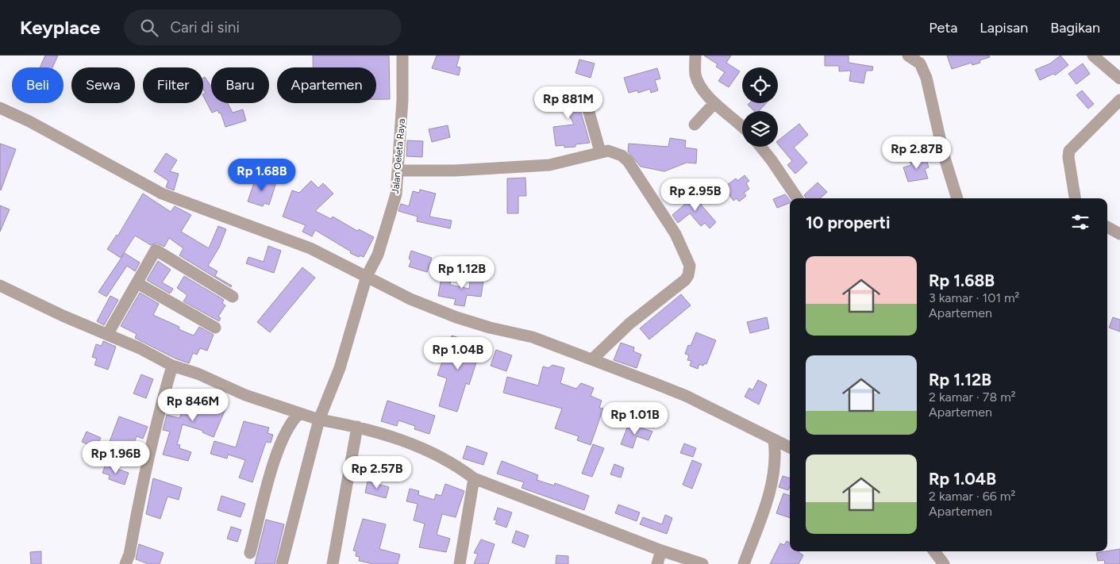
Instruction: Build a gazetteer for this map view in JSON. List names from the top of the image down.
{
  "streets": {
    "street": ["Jalan Oeleta Raya"]
  },
  "page": {
    "header": "Keyplace",
    "search": "Cari di sini",
    "nav": ["Peta", "Lapisan", "Bagikan"],
    "chip": [
      "Beli",
      "Sewa",
      "Filter",
      "Baru",
      "Apartemen"
    ],
    "price": [
      "Rp 881M",
      "Rp 2.87B",
      "Rp 1.68B",
      "Rp 2.95B",
      "Rp 1.12B",
      "Rp 1.04B",
      "Rp 846M",
      "Rp 1.01B",
      "Rp 1.96B",
      "Rp 2.57B"
    ],
    "heading": "10 properti",
    "list": [
      {
        "name": "Rp 1.68B",
        "note": "3 kamar · 101 m² · Apartemen"
      },
      {
        "name": "Rp 1.12B",
        "note": "2 kamar · 78 m² · Apartemen"
      },
      {
        "name": "Rp 1.04B",
        "note": "2 kamar · 66 m² · Apartemen"
      }
    ]
  }
}
